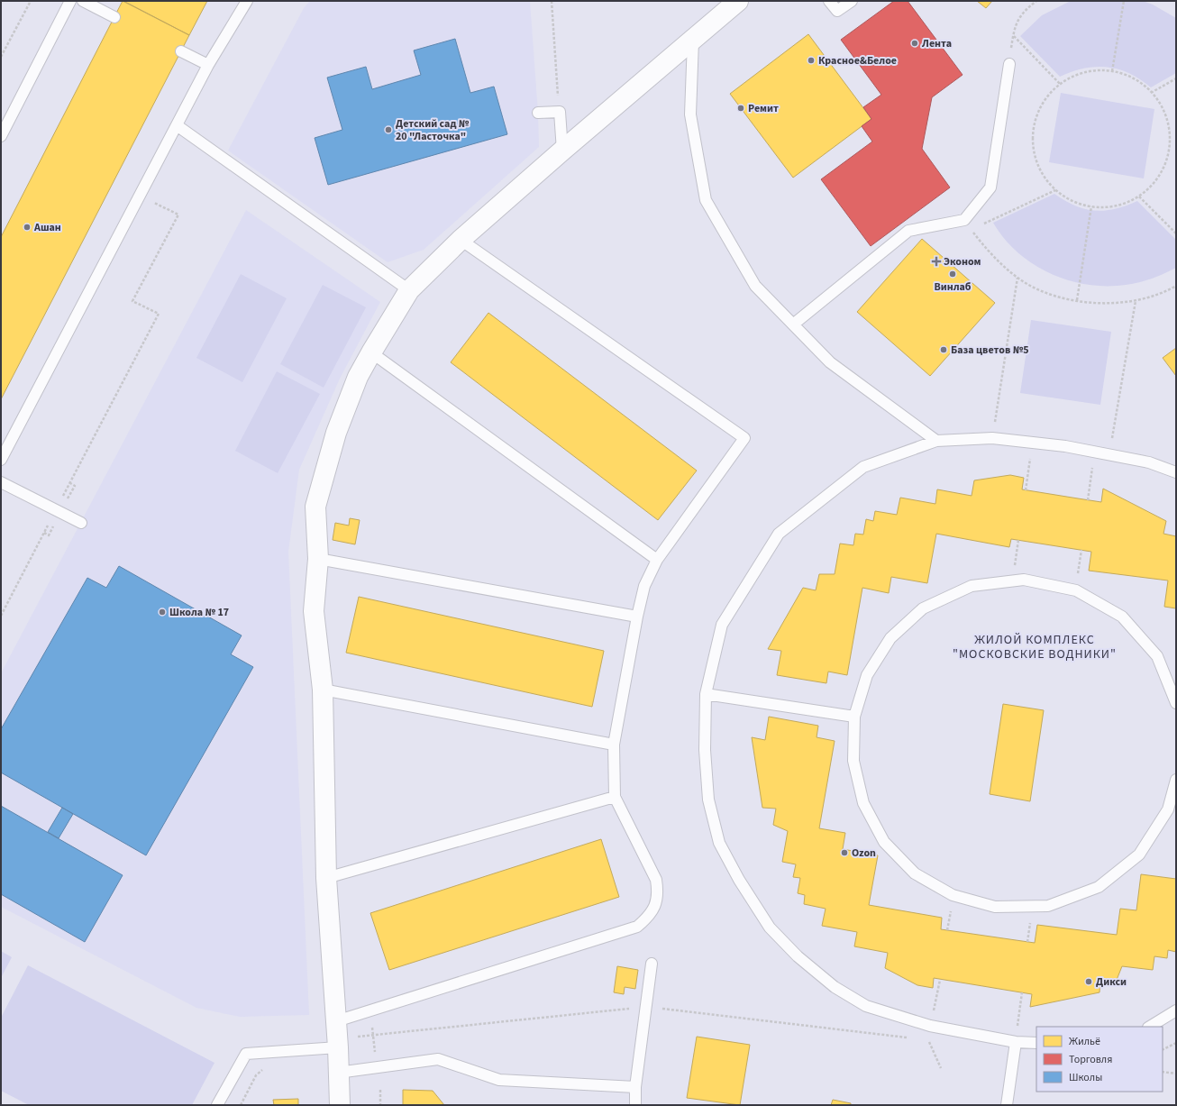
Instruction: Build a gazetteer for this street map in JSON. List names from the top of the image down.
{
  "districts": ["ЖИЛОЙ КОМПЛЕКС \"МОСКОВСКИЕ ВОДНИКИ\""],
  "places": {
    "other": [
      "Лента",
      "Красное&Белое",
      "Ремит",
      "Детский сад № 20 \"Ласточка\"",
      "Ашан",
      "Винлаб",
      "База цветов №5",
      "Школа № 17",
      "Ozon",
      "Дикси"
    ],
    "health": ["Эконом"]
  },
  "legend": ["Жильё", "Торговля", "Школы"]
}
